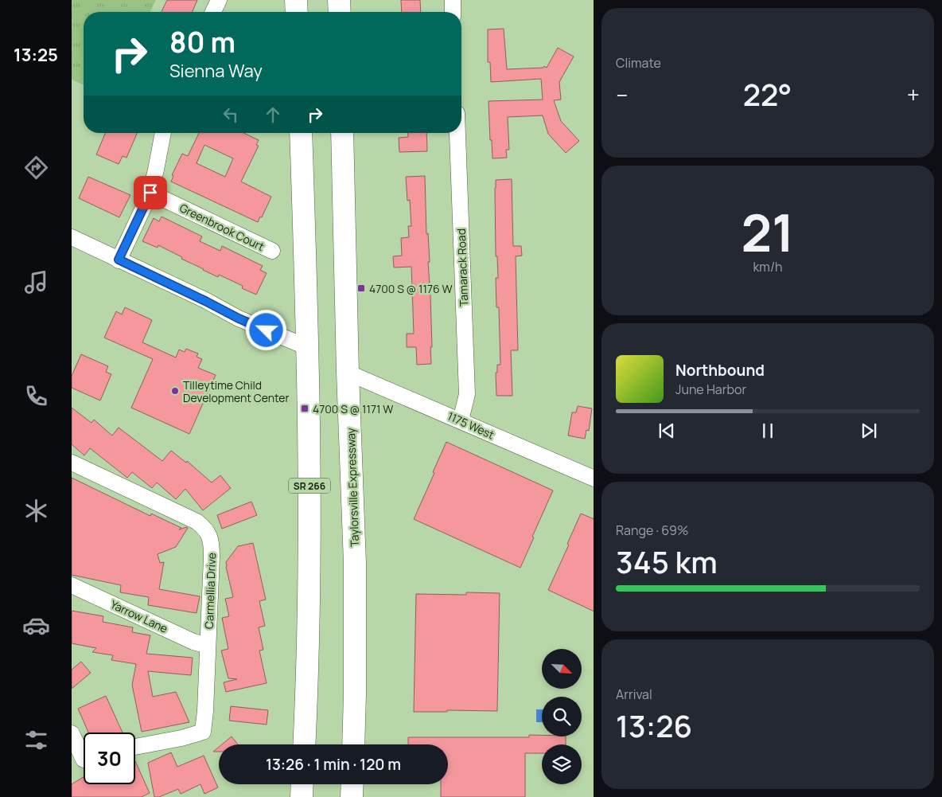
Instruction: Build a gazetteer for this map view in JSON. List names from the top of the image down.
{
  "streets": {
    "main road": ["SR 266", "Taylorsville Expressway"],
    "street": [
      "Greenbrook Court",
      "Tamarack Road",
      "1175 West",
      "Carmellia Drive",
      "Yarrow Lane"
    ]
  },
  "crossings": [
    ["Tamarack Road", "1175 West"],
    ["1175 West", "Taylorsville Expressway"],
    ["Carmellia Drive", "Yarrow Lane"]
  ],
  "places": {
    "transit": ["4700 S @ 1176 W", "4700 S @ 1171 W"],
    "other": ["Tilleytime Child Development Center"]
  },
  "north": "bottom right",
  "page": {
    "tabs": "13:25",
    "tile": [
      "Climate",
      ["21", "km/h"],
      ["Range · 69%", "345 km"],
      ["Arrival", "13:26"]
    ],
    "turn": ["80 m", "Sienna Way"],
    "heat": ["−", "22°", "+"],
    "song": ["Northbound", "June Harbor"],
    "limit": "30",
    "trip": "13:26 · 1 min · 120 m"
  }
}
